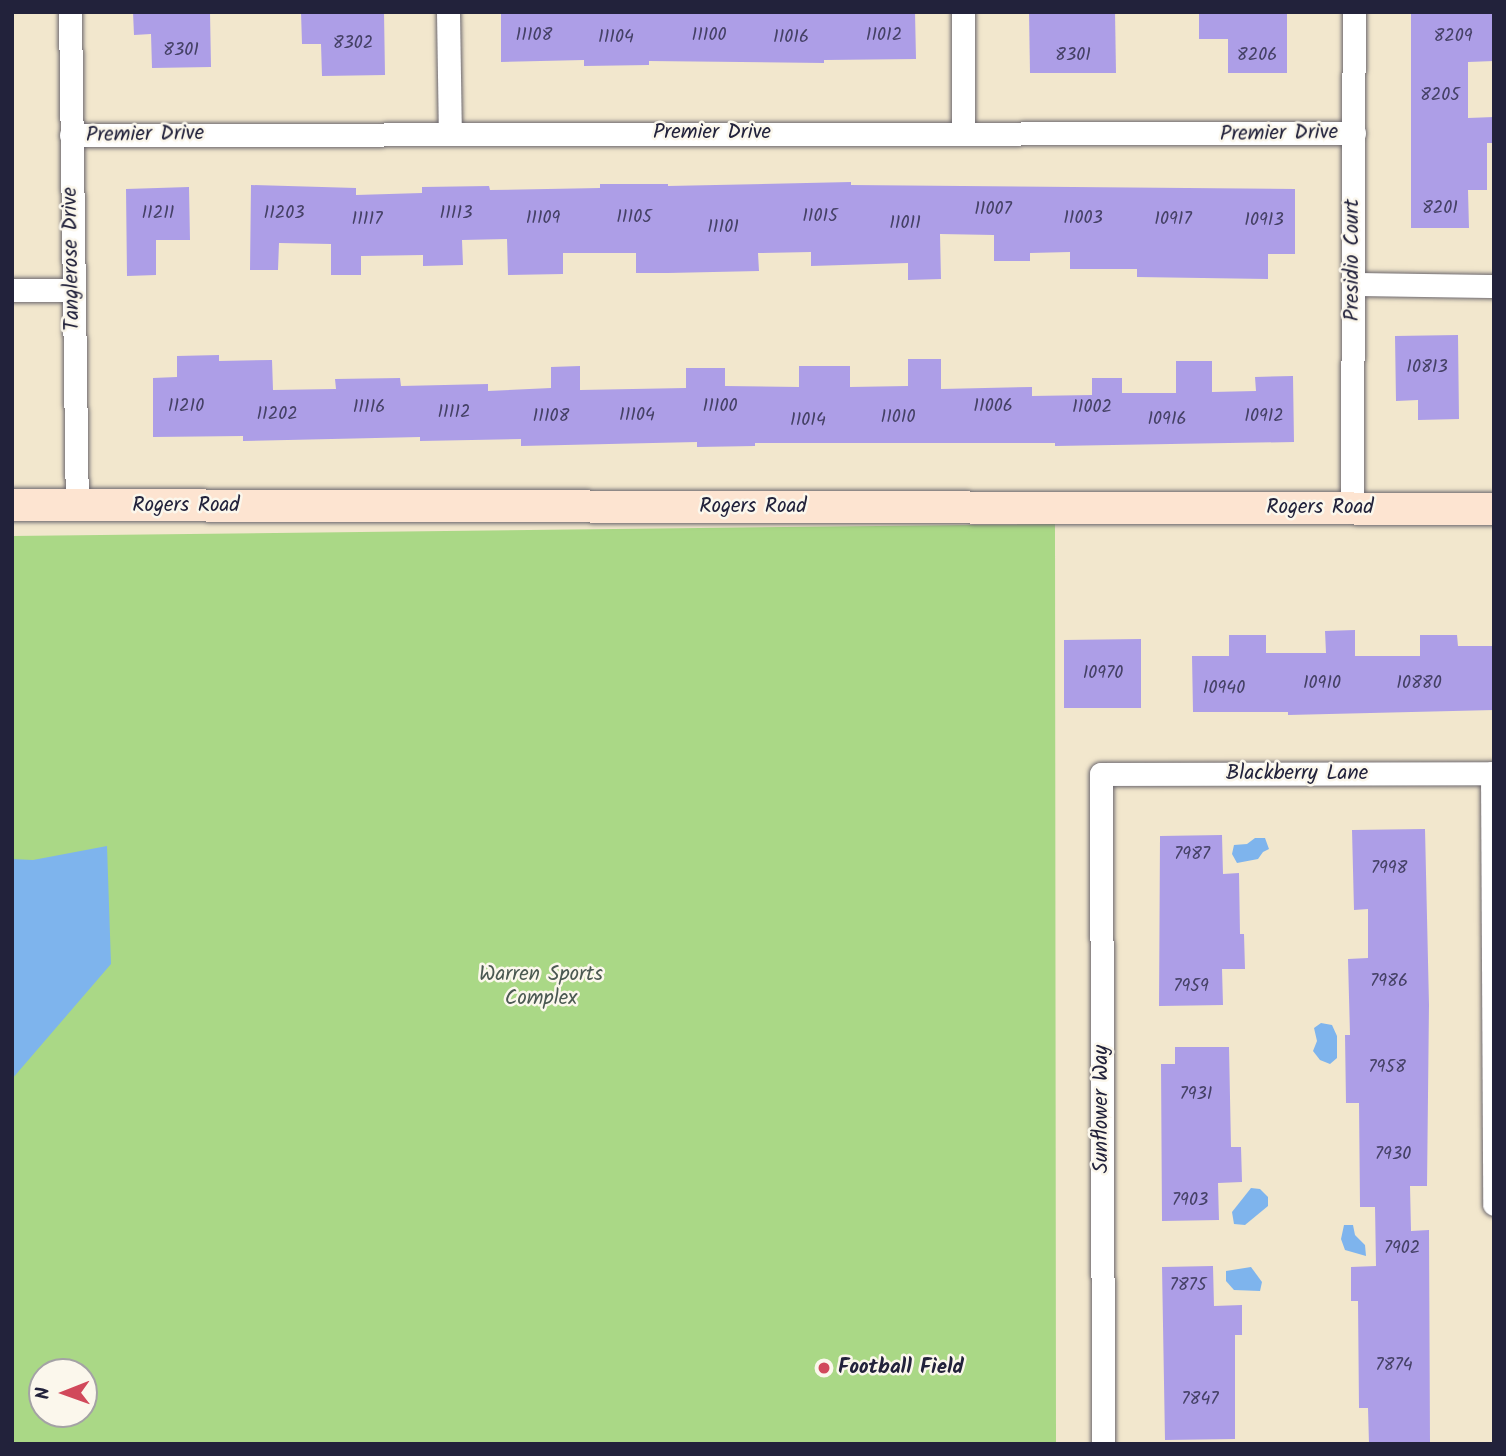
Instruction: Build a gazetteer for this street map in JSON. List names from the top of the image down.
{
  "streets": {
    "street": [
      "Premier Drive",
      "Tanglerose Drive",
      "Presidio Court",
      "Rogers Road",
      "Blackberry Lane",
      "Sunflower Way"
    ]
  },
  "crossings": [
    ["Premier Drive", "Tanglerose Drive"],
    ["Premier Drive", "Presidio Court"],
    ["Tanglerose Drive", "Rogers Road"],
    ["Presidio Court", "Rogers Road"],
    ["Blackberry Lane", "Sunflower Way"]
  ],
  "parks": ["Warren Sports Complex"],
  "places": ["Football Field"],
  "house_numbers": [
    "11108",
    "11100",
    "11012",
    "8209",
    "11104",
    "11016",
    "8302",
    "8301",
    "8301",
    "8206",
    "8205",
    "8201",
    "11007",
    "11211",
    "11203",
    "11113",
    "11015",
    "11105",
    "11109",
    "11003",
    "11117",
    "10917",
    "10913",
    "11011",
    "11101",
    "10813",
    "11210",
    "11100",
    "11006",
    "11116",
    "11002",
    "11112",
    "11202",
    "11104",
    "11108",
    "10912",
    "11010",
    "10916",
    "11014",
    "10970",
    "10910",
    "10880",
    "10940",
    "7987",
    "7998",
    "7986",
    "7959",
    "7958",
    "7931",
    "7930",
    "7903",
    "7902",
    "7875",
    "7874",
    "7847"
  ],
  "north": "left"
}
